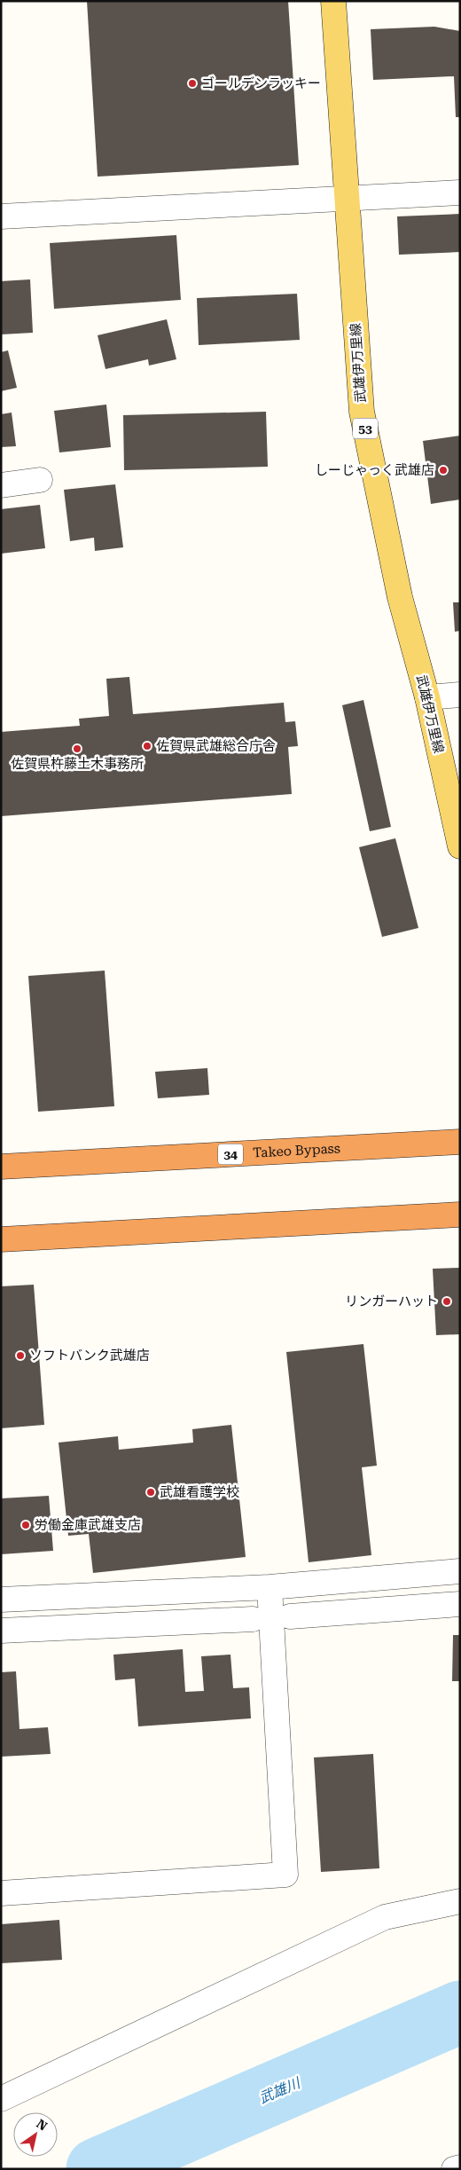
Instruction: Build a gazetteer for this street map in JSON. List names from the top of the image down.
{
  "streets": {
    "highway": ["Takeo Bypass", "34"],
    "main road": ["武雄伊万里線", "53"]
  },
  "water": ["武雄川"],
  "places": [
    "ゴールデンラッキー",
    "しーじゃっく武雄店",
    "佐賀県武雄総合庁舎",
    "佐賀県杵藤土木事務所",
    "リンガーハット",
    "ソフトバンク武雄店",
    "武雄看護学校",
    "労働金庫武雄支店"
  ],
  "north": "top right"
}
